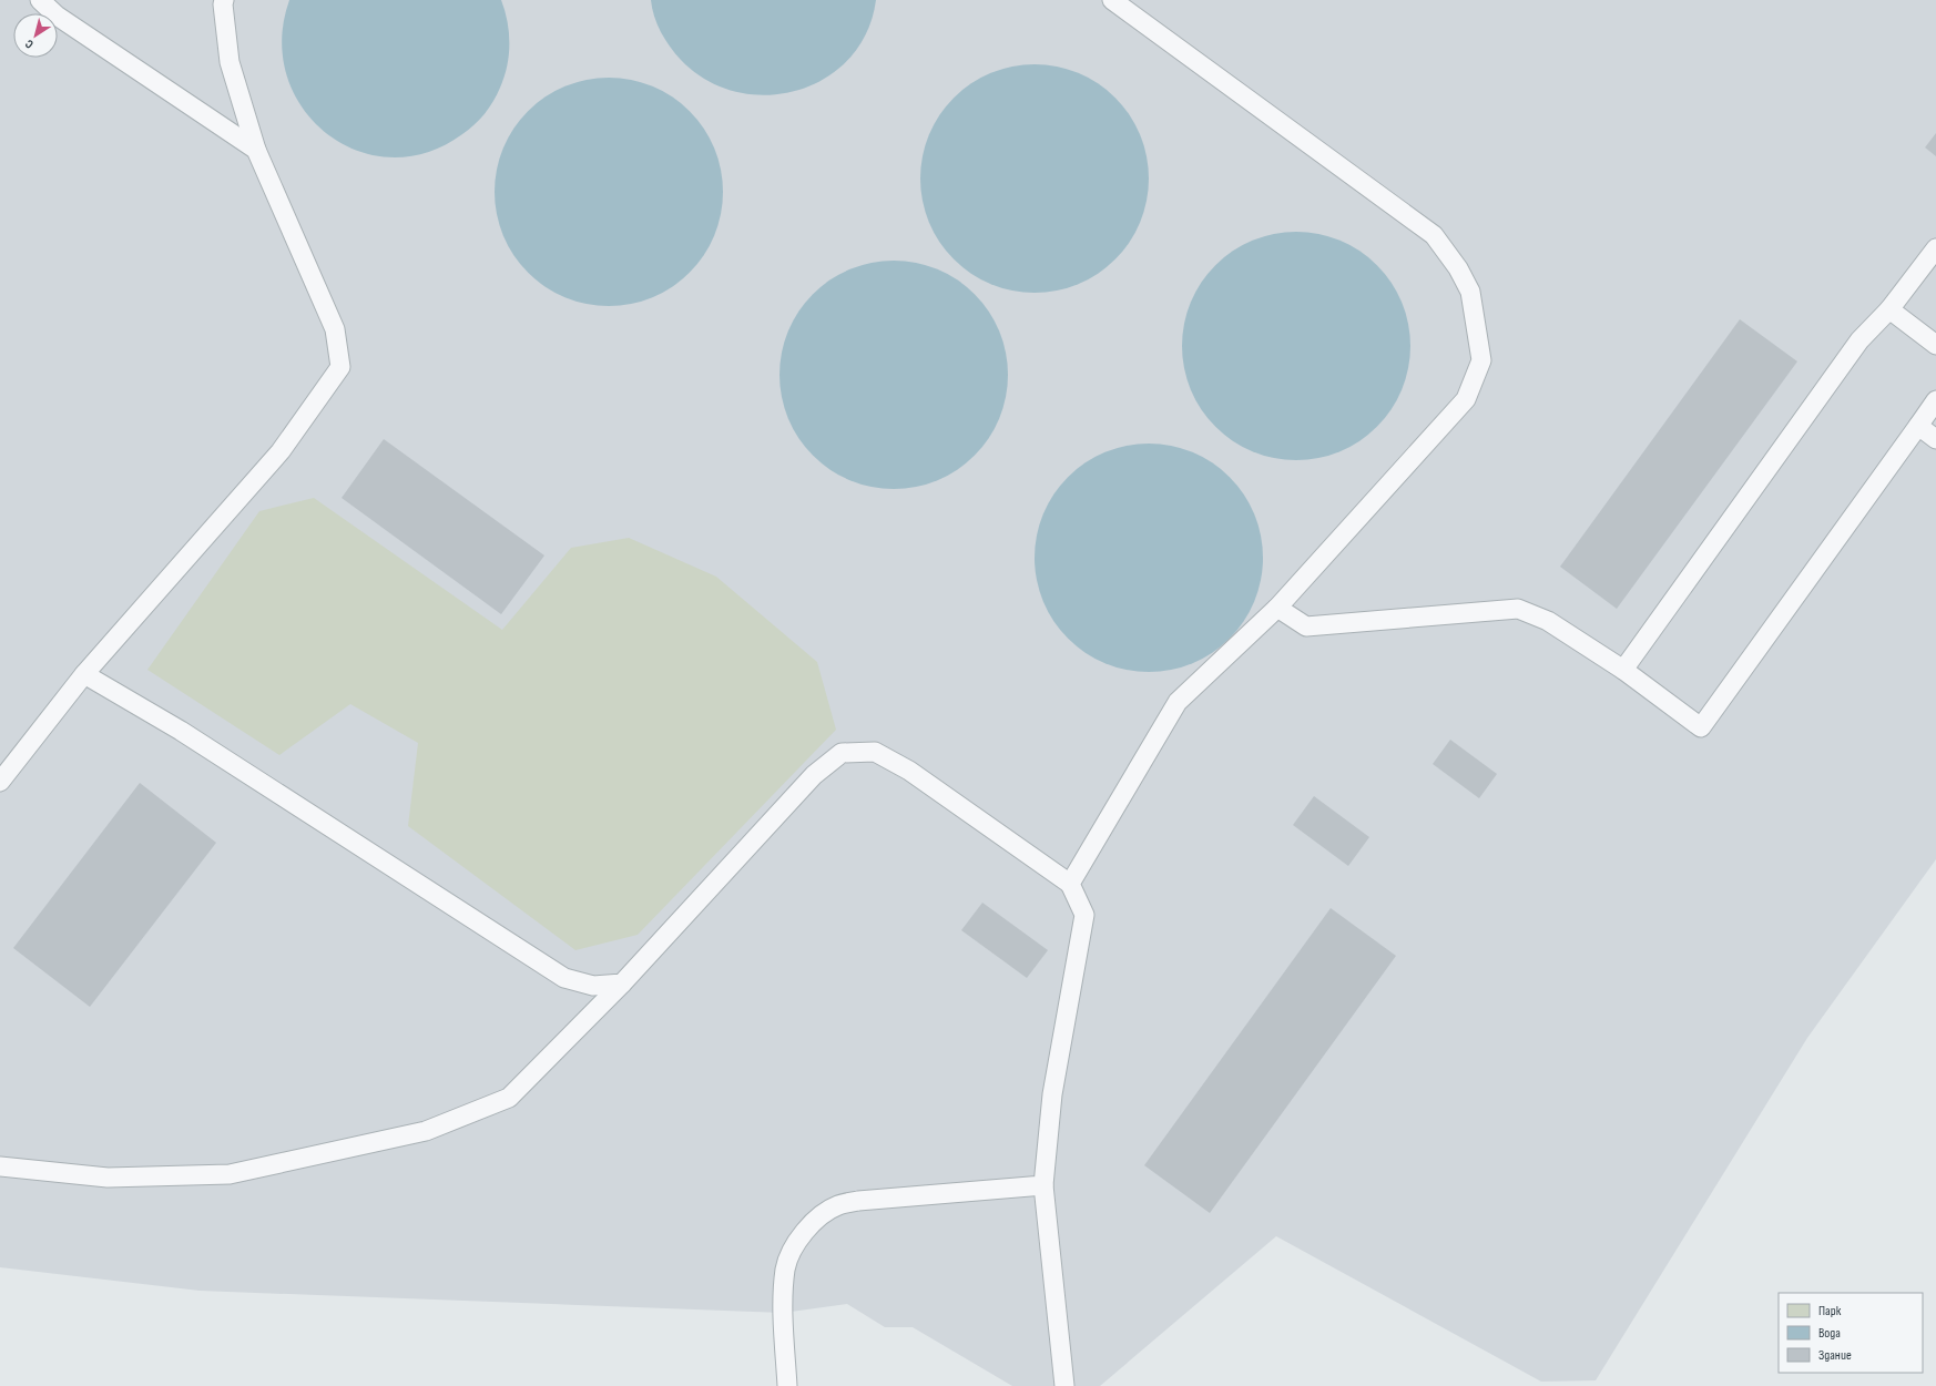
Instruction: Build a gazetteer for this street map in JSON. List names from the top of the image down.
{
  "legend": ["Парк", "Вода", "Здание"],
  "north": "bottom left"
}
